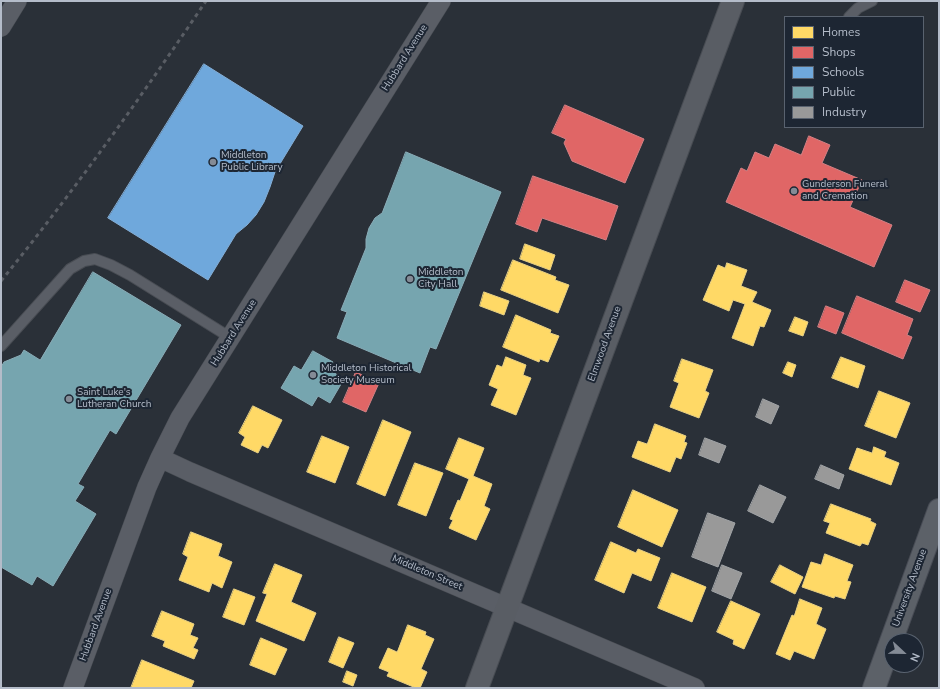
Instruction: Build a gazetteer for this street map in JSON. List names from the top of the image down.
{
  "streets": {
    "main road": ["University Avenue"],
    "street": ["Hubbard Avenue", "Elmwood Avenue", "Middleton Street"]
  },
  "crossings": [
    ["Hubbard Avenue", "Middleton Street"],
    ["Elmwood Avenue", "Middleton Street"]
  ],
  "places": [
    "Middleton Public Library",
    "Gunderson Funeral and Cremation",
    "Middleton City Hall",
    "Middleton Historical Society Museum",
    "Saint Luke's Lutheran Church"
  ],
  "legend": [
    "Homes",
    "Shops",
    "Schools",
    "Public",
    "Industry"
  ],
  "north": "right"
}
